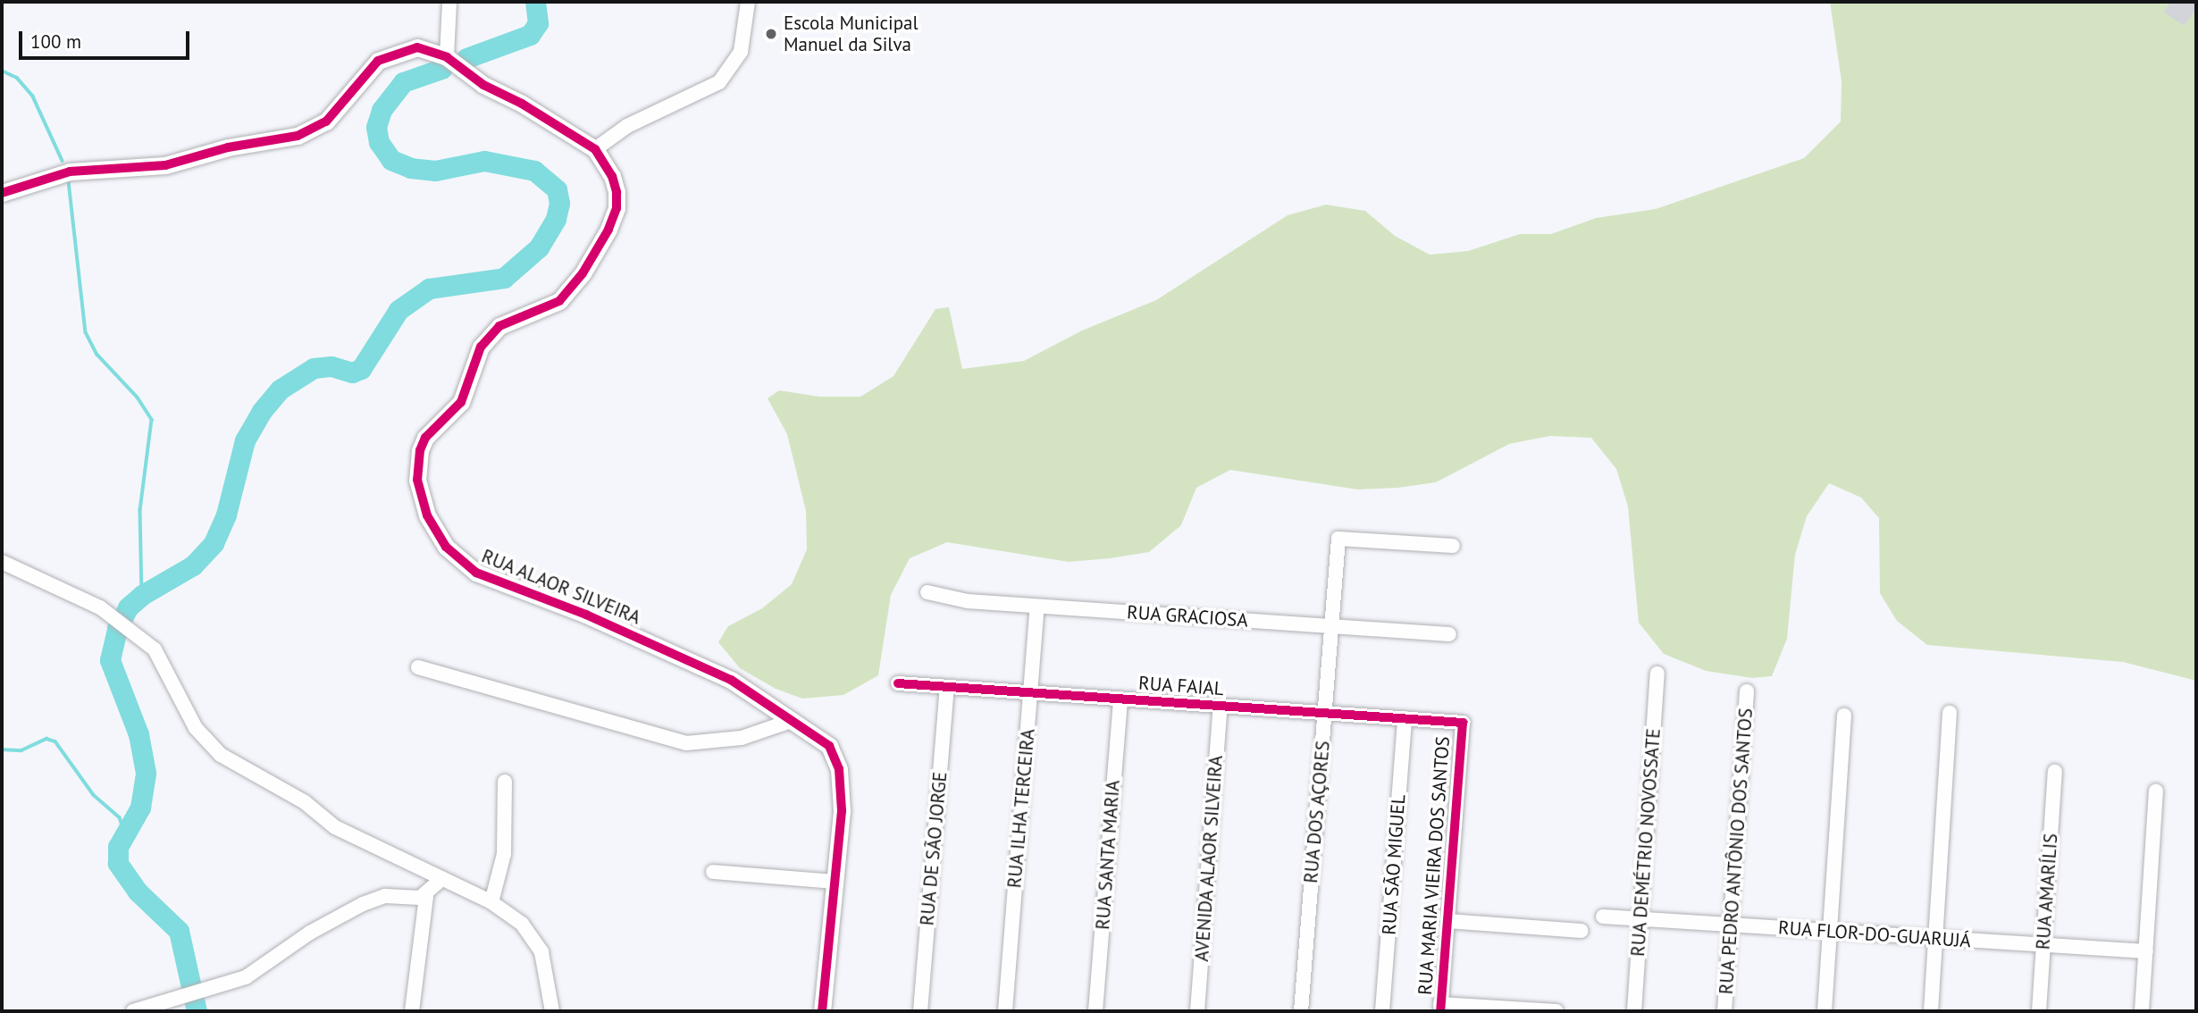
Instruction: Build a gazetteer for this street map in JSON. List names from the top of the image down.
{
  "streets": {
    "street": [
      "RUA ALAOR SILVEIRA",
      "RUA GRACIOSA",
      "RUA FAIAL",
      "RUA ILHA TERCEIRA",
      "RUA DOS AÇORES",
      "RUA DEMÉTRIO NOVOSSATE",
      "RUA DE SÃO JORGE",
      "RUA PEDRO ANTÔNIO DOS SANTOS",
      "RUA SANTA MARIA",
      "AVENIDA ALAOR SILVEIRA",
      "RUA SÃO MIGUEL",
      "RUA MARIA VIEIRA DOS SANTOS",
      "RUA AMARÍLIS",
      "RUA FLOR-DO-GUARUJÁ"
    ]
  },
  "crossings": [
    ["RUA GRACIOSA", "RUA ILHA TERCEIRA"],
    ["RUA GRACIOSA", "RUA DOS AÇORES"],
    ["RUA FAIAL", "RUA ILHA TERCEIRA"],
    ["RUA FAIAL", "RUA DOS AÇORES"],
    ["RUA FAIAL", "RUA DE SÃO JORGE"],
    ["RUA FAIAL", "RUA SANTA MARIA"],
    ["RUA FAIAL", "AVENIDA ALAOR SILVEIRA"],
    ["RUA FAIAL", "RUA SÃO MIGUEL"],
    ["RUA FAIAL", "RUA MARIA VIEIRA DOS SANTOS"],
    ["RUA DEMÉTRIO NOVOSSATE", "RUA FLOR-DO-GUARUJÁ"],
    ["RUA PEDRO ANTÔNIO DOS SANTOS", "RUA FLOR-DO-GUARUJÁ"],
    ["RUA AMARÍLIS", "RUA FLOR-DO-GUARUJÁ"]
  ],
  "places": ["Escola Municipal Manuel da Silva"],
  "scale_bar": "100 m"
}
